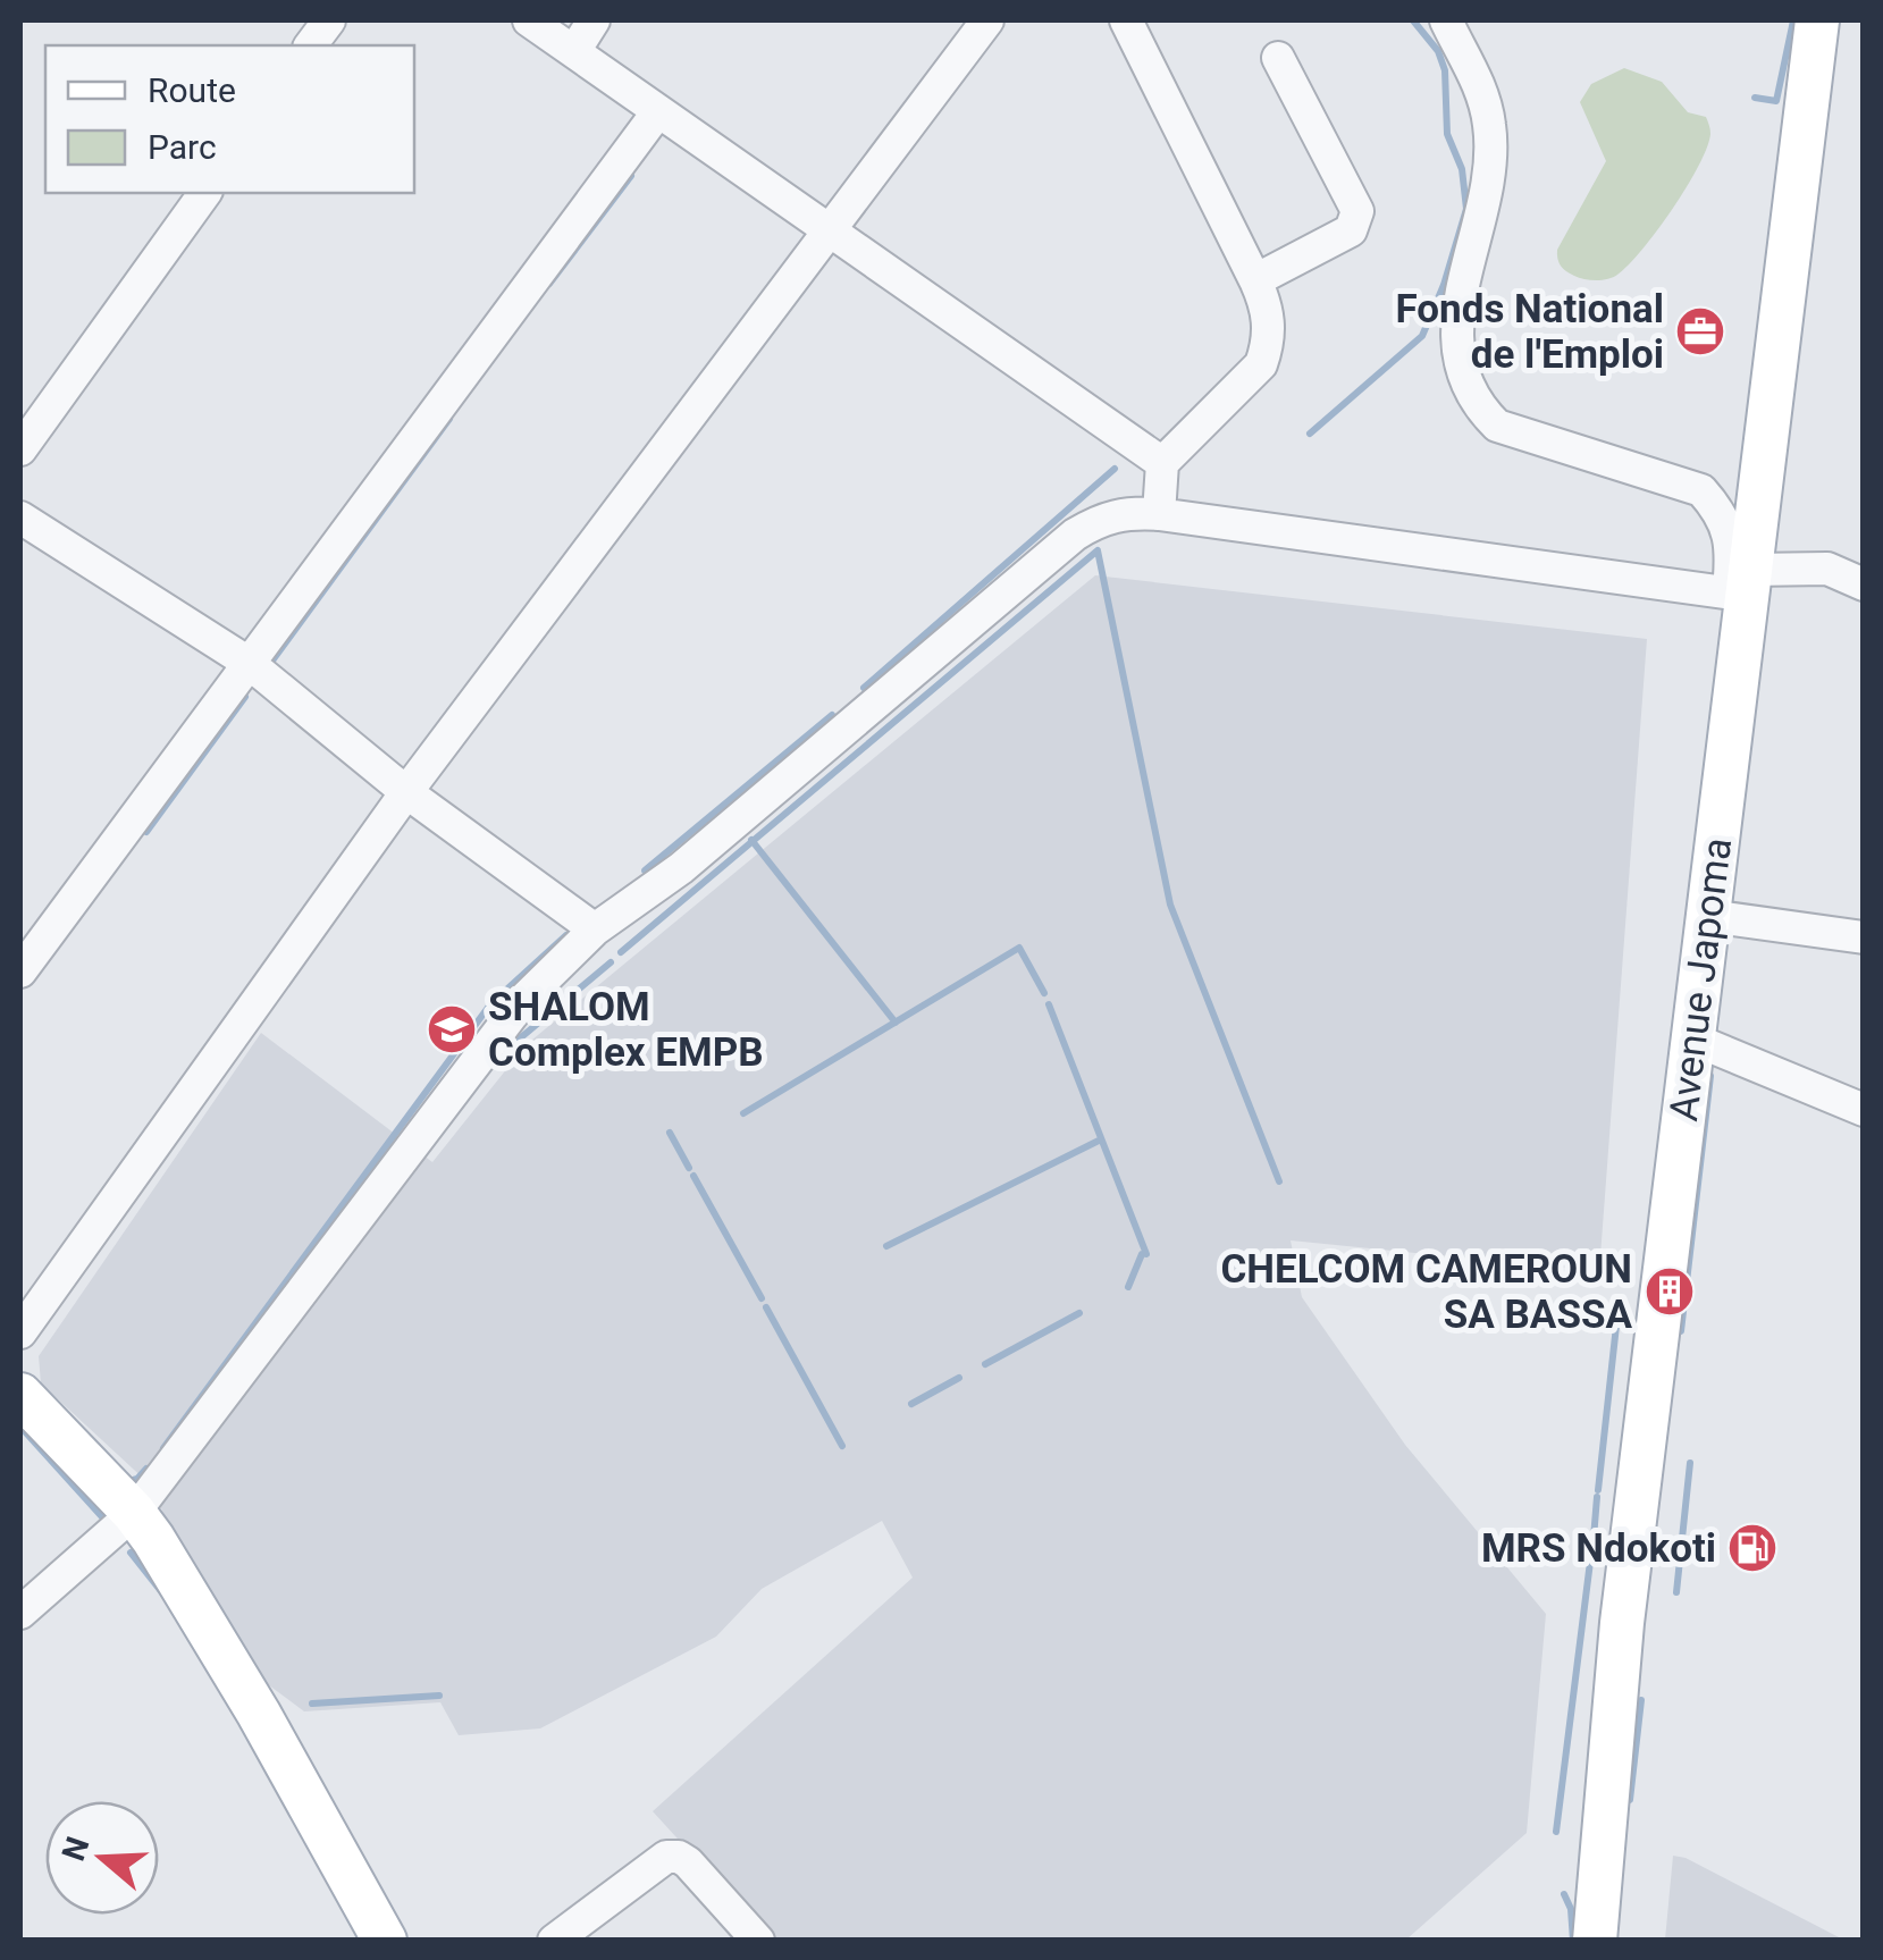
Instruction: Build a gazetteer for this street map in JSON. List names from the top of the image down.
{
  "streets": {
    "main road": ["Avenue Japoma"]
  },
  "places": {
    "office": ["Fonds National de l'Emploi"],
    "school or university": ["SHALOM Complex EMPB"],
    "building": ["CHELCOM CAMEROUN SA BASSA"],
    "fuel station": ["MRS Ndokoti"]
  },
  "legend": ["Route", "Parc"],
  "north": "left"
}
